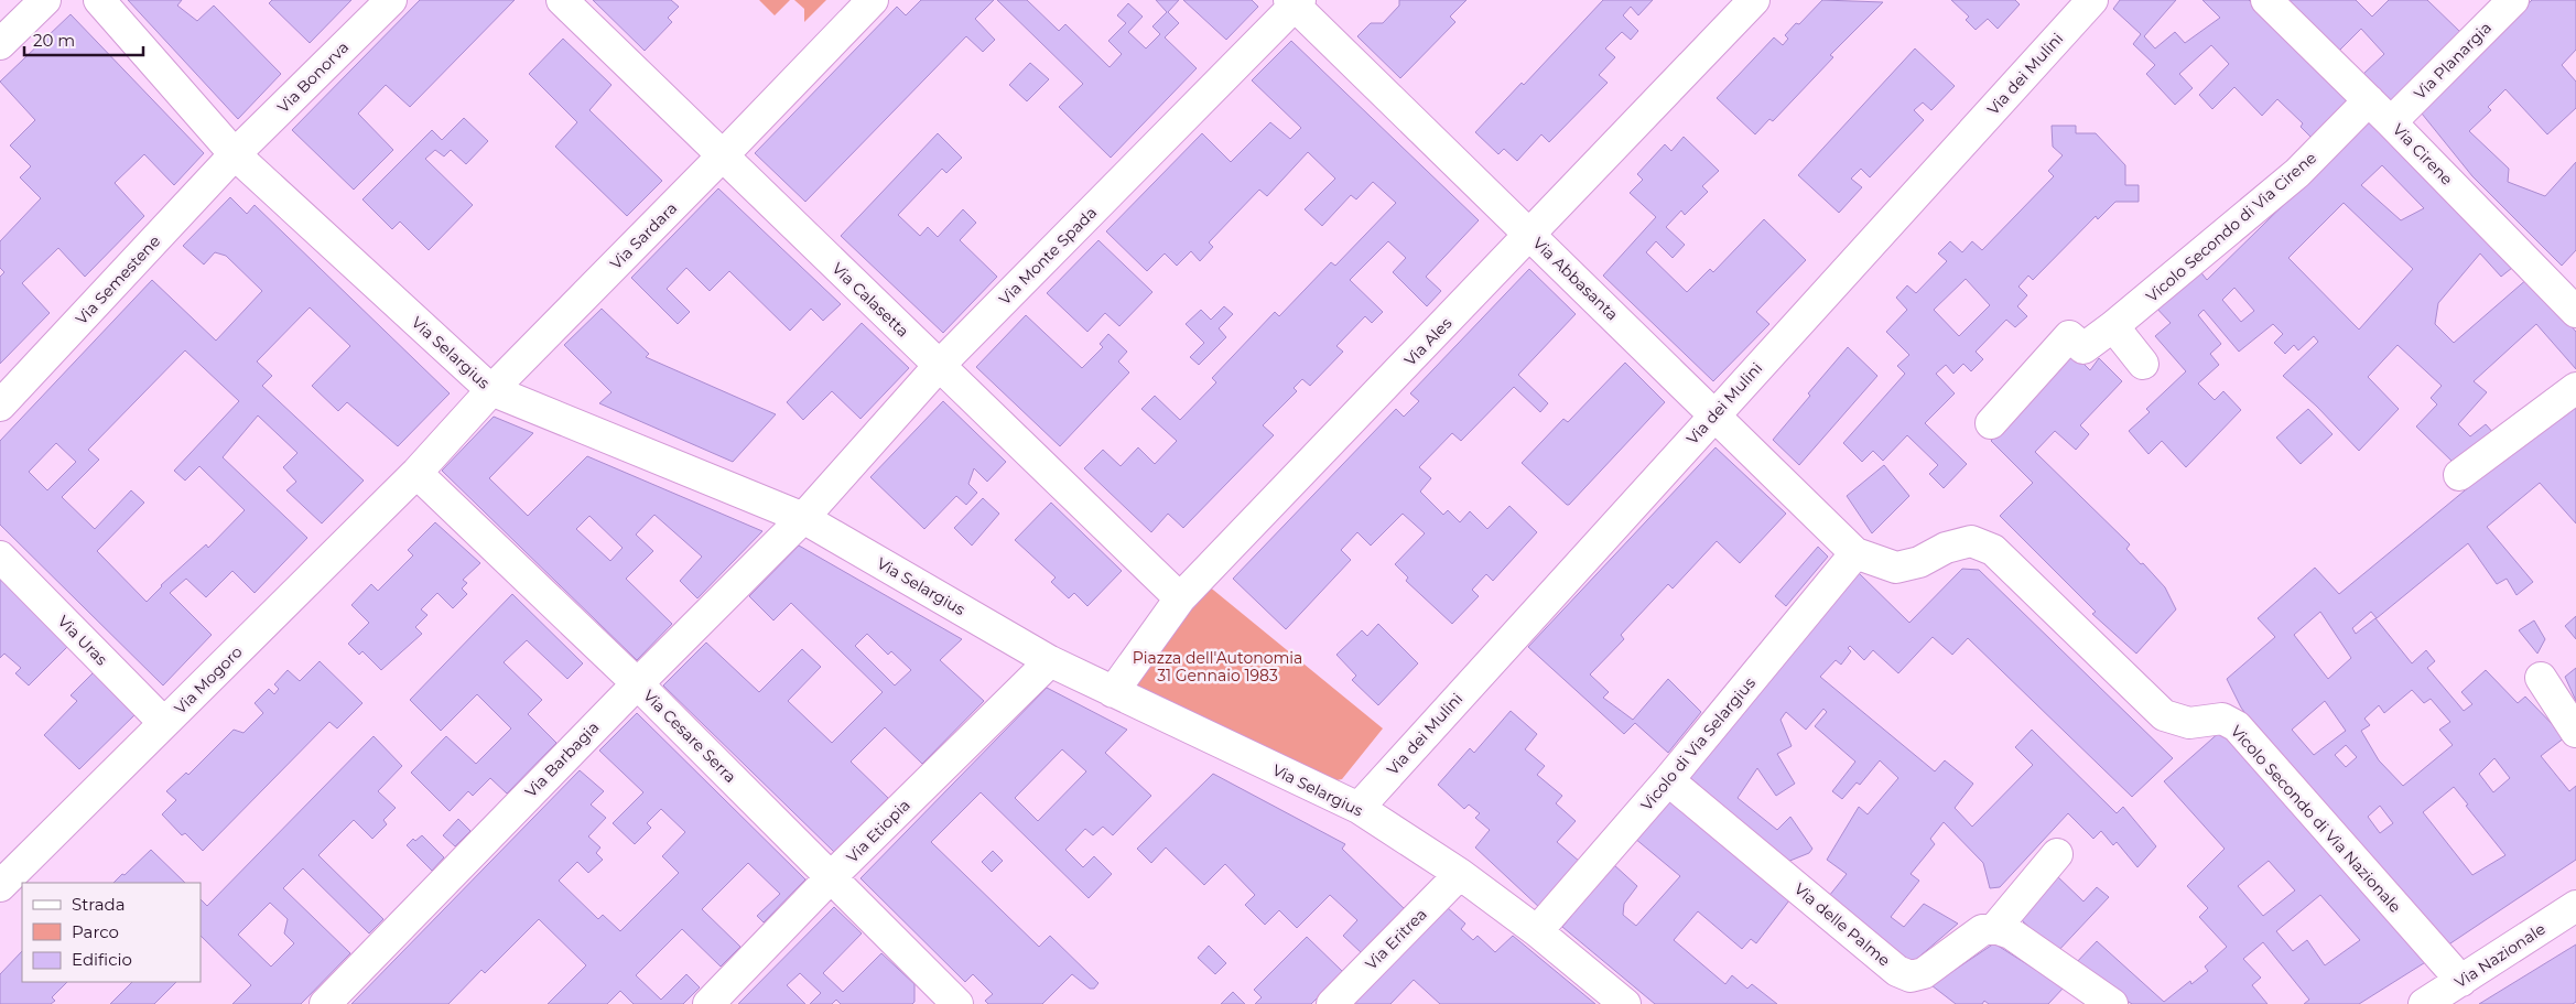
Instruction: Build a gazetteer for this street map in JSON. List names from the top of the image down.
{
  "streets": {
    "street": [
      "Via Planargia",
      "Via dei Mulini",
      "Via Bonorva",
      "Via Cirene",
      "Vicolo Secondo di Via Cirene",
      "Via Sardara",
      "Via Monte Spada",
      "Via Abbasanta",
      "Via Semestene",
      "Via Calasetta",
      "Via Ales",
      "Via Selargius",
      "Via Uras",
      "Via Mogoro",
      "Via Cesare Serra",
      "Vicolo di Via Selargius",
      "Via Barbagia",
      "Vicolo Secondo di Via Nazionale",
      "Via Etiopia",
      "Via delle Palme",
      "Via Eritrea",
      "Via Nazionale"
    ]
  },
  "crossings": [
    ["Via Planargia", "Via Cirene"],
    ["Via dei Mulini", "Via Abbasanta"],
    ["Via dei Mulini", "Via Selargius"],
    ["Via Bonorva", "Via Semestene"],
    ["Via Bonorva", "Via Selargius"],
    ["Via Cirene", "Vicolo Secondo di Via Cirene"],
    ["Via Sardara", "Via Calasetta"],
    ["Via Sardara", "Via Selargius"],
    ["Via Sardara", "Via Mogoro"],
    ["Via Sardara", "Via Cesare Serra"],
    ["Via Monte Spada", "Via Abbasanta"],
    ["Via Monte Spada", "Via Calasetta"],
    ["Via Monte Spada", "Via Selargius"],
    ["Via Monte Spada", "Via Barbagia"],
    ["Via Abbasanta", "Via Ales"],
    ["Via Abbasanta", "Vicolo di Via Selargius"],
    ["Via Abbasanta", "Vicolo Secondo di Via Nazionale"],
    ["Via Semestene", "Via Selargius"],
    ["Via Calasetta", "Via Ales"],
    ["Via Ales", "Via Selargius"],
    ["Via Selargius", "Vicolo di Via Selargius"],
    ["Via Selargius", "Via Barbagia"],
    ["Via Selargius", "Via Etiopia"],
    ["Via Selargius", "Via Eritrea"],
    ["Via Uras", "Via Mogoro"],
    ["Via Mogoro", "Via Cesare Serra"],
    ["Via Cesare Serra", "Via Barbagia"],
    ["Via Cesare Serra", "Via Etiopia"],
    ["Vicolo di Via Selargius", "Vicolo Secondo di Via Nazionale"],
    ["Vicolo di Via Selargius", "Via delle Palme"],
    ["Vicolo Secondo di Via Nazionale", "Via Nazionale"]
  ],
  "parks": ["Piazza dell'Autonomia 31 Gennaio 1983"],
  "legend": ["Strada", "Parco", "Edificio"],
  "scale_bar": "20 m"
}
